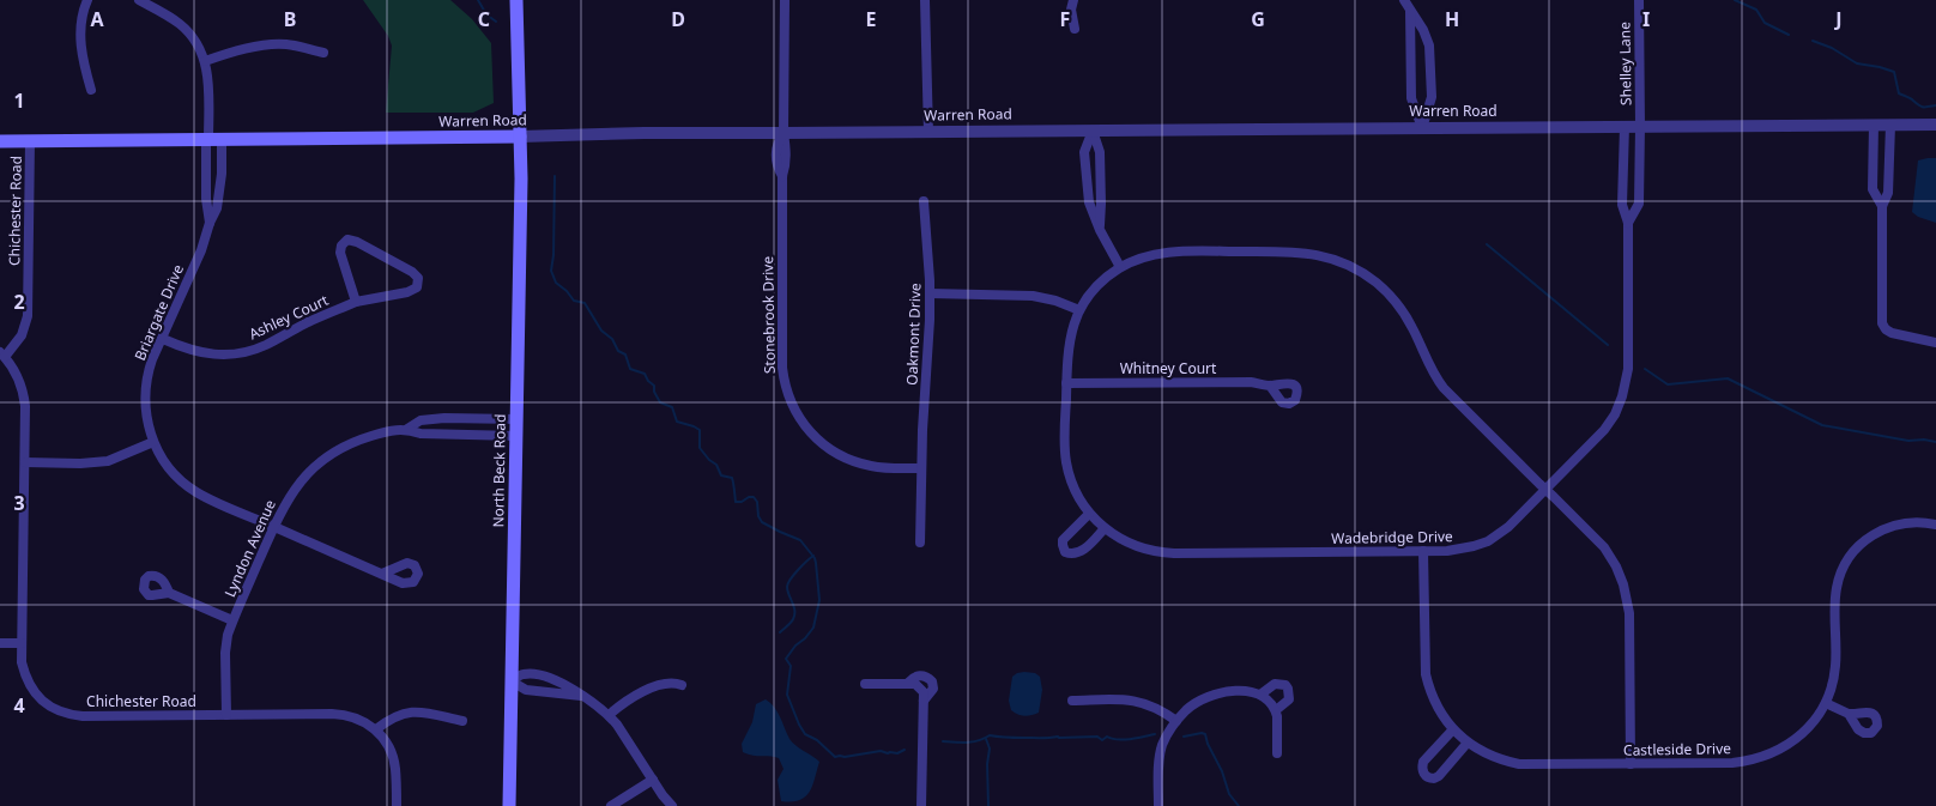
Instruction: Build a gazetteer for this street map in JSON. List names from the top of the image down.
{
  "streets": {
    "main road": ["Warren Road", "North Beck Road"],
    "street": [
      "Shelley Lane",
      "Chichester Road",
      "Briargate Drive",
      "Stonebrook Drive",
      "Ashley Court",
      "Oakmont Drive",
      "Whitney Court",
      "Wadebridge Drive",
      "Lyndon Avenue",
      "Castleside Drive"
    ]
  },
  "crossings": [
    ["Shelley Lane", "Warren Road"],
    ["Shelley Lane", "Wadebridge Drive"],
    ["Warren Road", "Chichester Road"],
    ["Warren Road", "Briargate Drive"],
    ["Warren Road", "Stonebrook Drive"],
    ["Warren Road", "North Beck Road"],
    ["Warren Road", "Wadebridge Drive"],
    ["Chichester Road", "Lyndon Avenue"],
    ["Briargate Drive", "Ashley Court"],
    ["Briargate Drive", "Lyndon Avenue"],
    ["Stonebrook Drive", "Oakmont Drive"],
    ["Whitney Court", "Wadebridge Drive"],
    ["North Beck Road", "Lyndon Avenue"],
    ["Wadebridge Drive", "Castleside Drive"]
  ],
  "grid": {
    "columns": [
      "A",
      "B",
      "C",
      "D",
      "E",
      "F",
      "G",
      "H",
      "I",
      "J"
    ],
    "rows": [
      "1",
      "2",
      "3",
      "4"
    ]
  }
}
